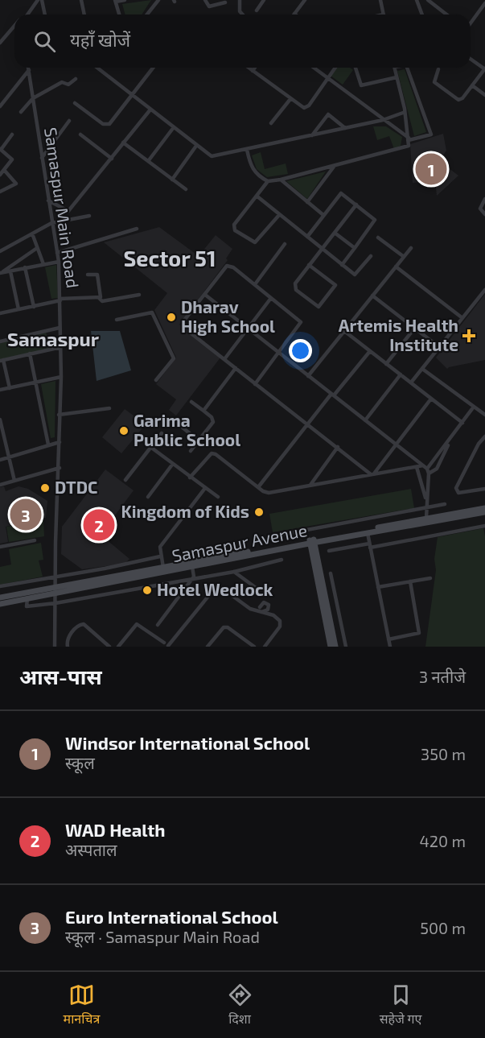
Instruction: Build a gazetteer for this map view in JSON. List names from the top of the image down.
{
  "streets": {
    "main road": ["Samaspur Avenue"],
    "street": ["Samaspur Main Road"]
  },
  "crossings": [
    ["Samaspur Main Road", "Samaspur Avenue"]
  ],
  "districts": ["Sector 51", "Samaspur"],
  "places": {
    "other": [
      "Dharav High School",
      "Garima Public School",
      "DTDC",
      "Kingdom of Kids",
      "Hotel Wedlock"
    ],
    "health": ["Artemis Health Institute"]
  },
  "page": {
    "search": "यहाँ खोजें",
    "pins": ["1", "3", "2"],
    "heading": ["आस-पास", "3 नतीजे"],
    "list": [
      {
        "mark": "1",
        "name": "Windsor International School",
        "note": "स्कूल",
        "value": "350 m"
      },
      {
        "mark": "2",
        "name": "WAD Health",
        "note": "अस्पताल",
        "value": "420 m"
      },
      {
        "mark": "3",
        "name": "Euro International School",
        "note": "स्कूल · Samaspur Main Road",
        "value": "500 m"
      }
    ],
    "nav": ["मानचित्र", "दिशा", "सहेजे गए"]
  }
}
